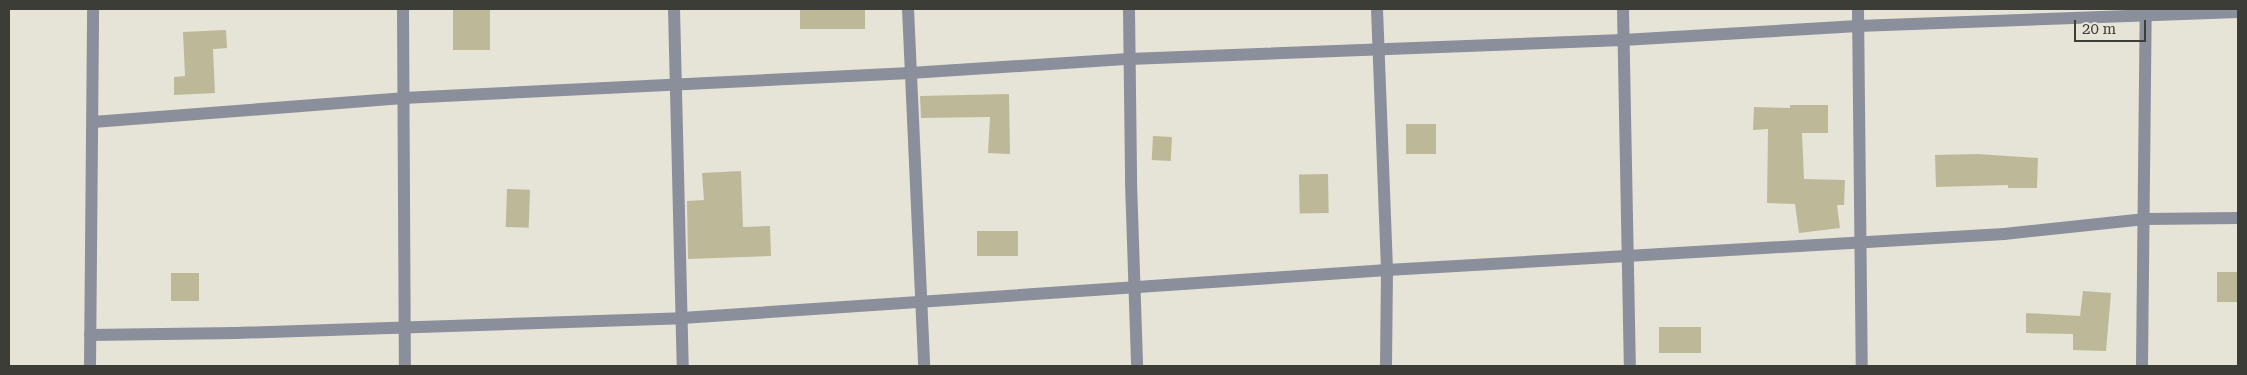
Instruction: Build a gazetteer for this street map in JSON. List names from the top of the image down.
{
  "scale_bar": "20 m"
}
